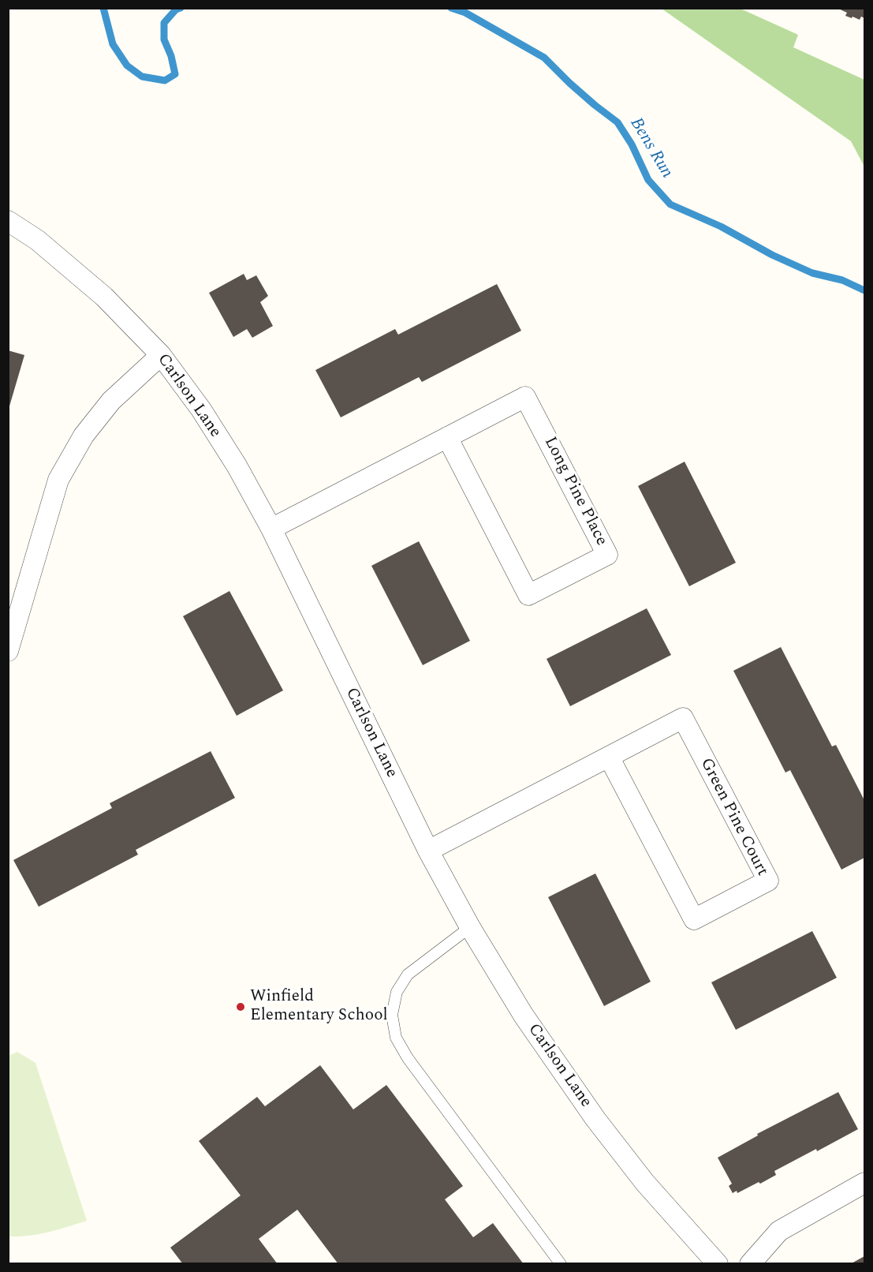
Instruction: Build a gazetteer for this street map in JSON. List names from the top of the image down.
{
  "streets": {
    "street": ["Carlson Lane", "Long Pine Place", "Green Pine Court"]
  },
  "crossings": [
    ["Carlson Lane", "Long Pine Place"],
    ["Carlson Lane", "Green Pine Court"]
  ],
  "water": ["Bens Run"],
  "places": ["Winfield Elementary School"]
}
